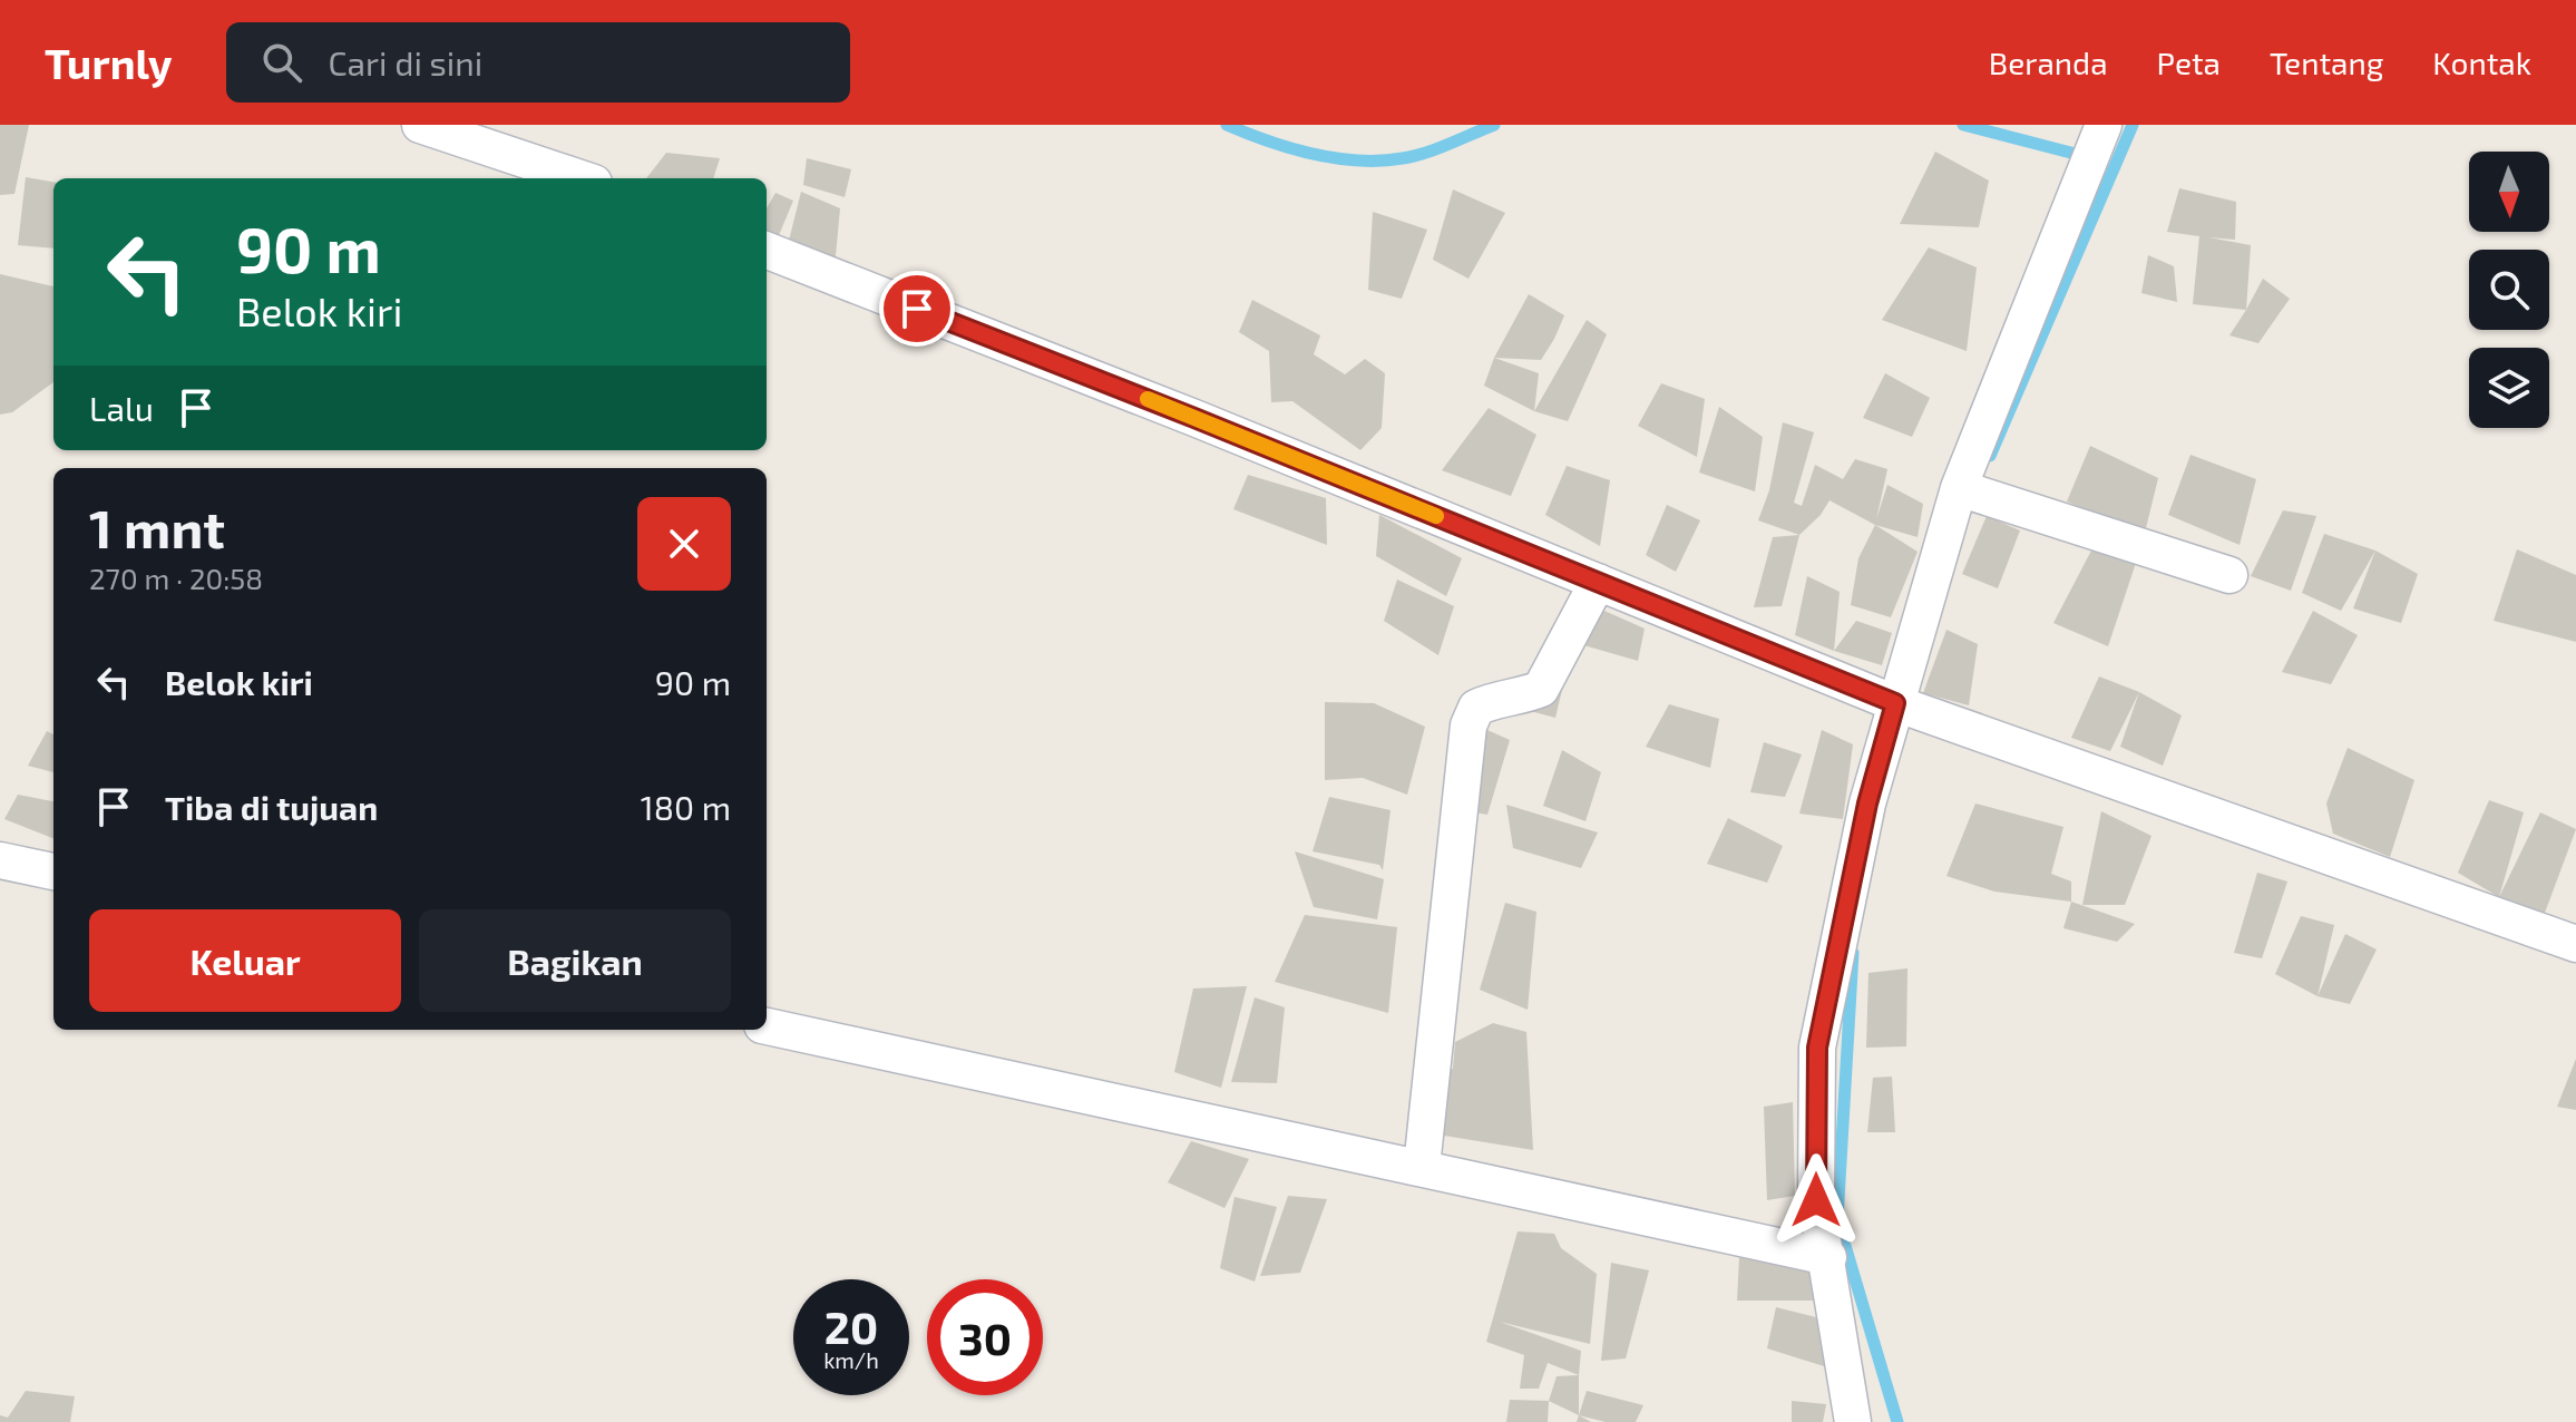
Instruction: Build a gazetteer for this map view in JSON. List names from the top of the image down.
{
  "north": "bottom",
  "page": {
    "header": "Turnly",
    "search": "Cari di sini",
    "nav": [
      "Beranda",
      "Peta",
      "Tentang",
      "Kontak"
    ],
    "turn": ["90 m", "Belok kiri"],
    "then": "Lalu",
    "heading": ["1 mnt", "270 m · 20:58"],
    "list": [
      {
        "name": "Belok kiri",
        "value": "90 m"
      },
      {
        "name": "Tiba di tujuan",
        "value": "180 m"
      }
    ],
    "buttons": ["Keluar", "Bagikan"],
    "speed": "20 km/h",
    "limit": "30"
  }
}
